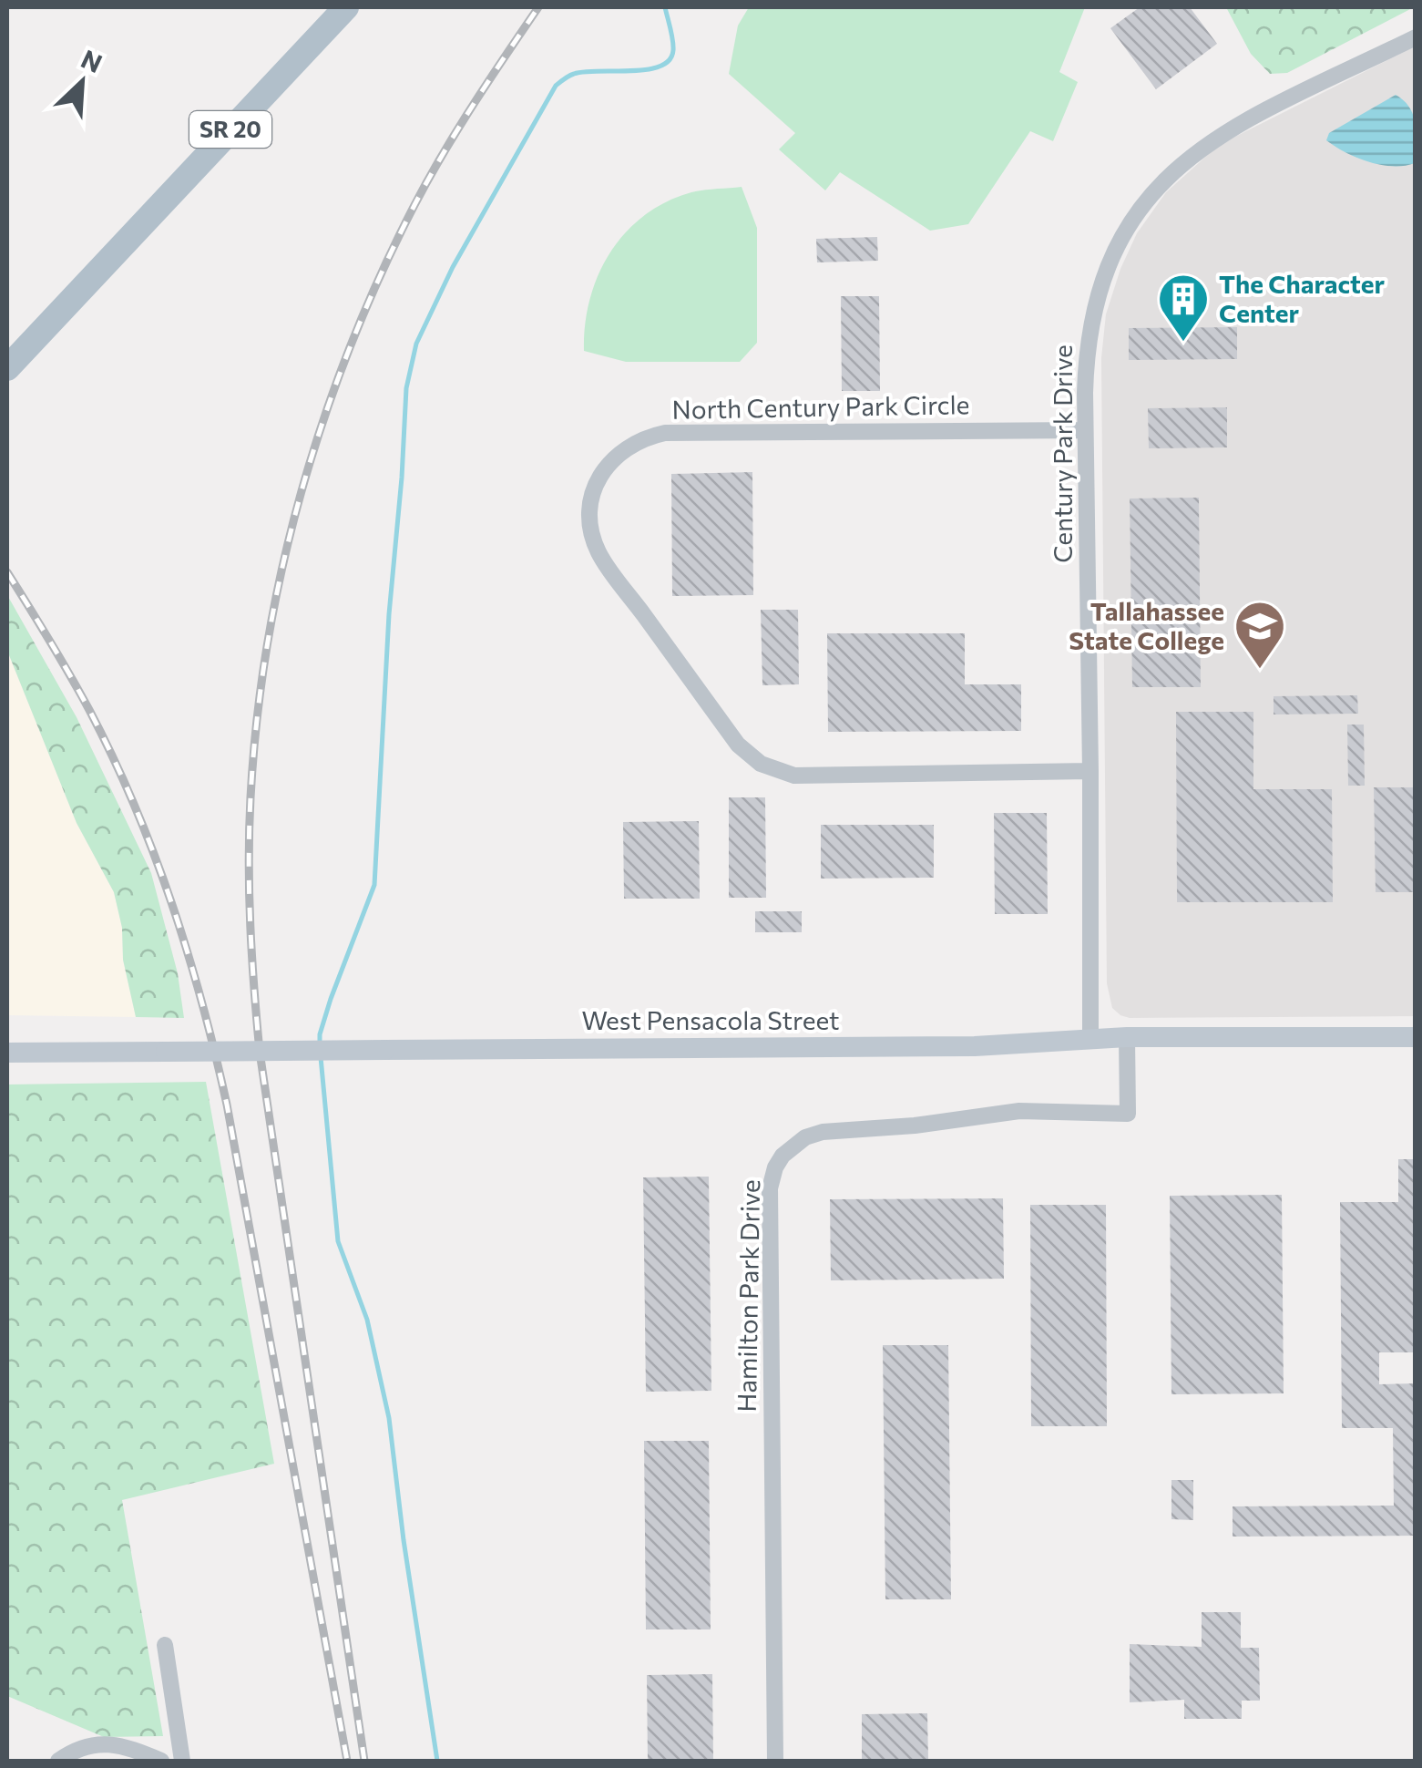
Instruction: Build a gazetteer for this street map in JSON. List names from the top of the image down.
{
  "streets": {
    "main road": ["SR 20", "West Pensacola Street"],
    "street": ["North Century Park Circle", "Century Park Drive", "Hamilton Park Drive"]
  },
  "crossings": [
    ["North Century Park Circle", "Century Park Drive"],
    ["Century Park Drive", "West Pensacola Street"],
    ["West Pensacola Street", "Hamilton Park Drive"]
  ],
  "places": {
    "building": ["The Character Center"],
    "school or university": ["Tallahassee State College"]
  },
  "north": "top right"
}
